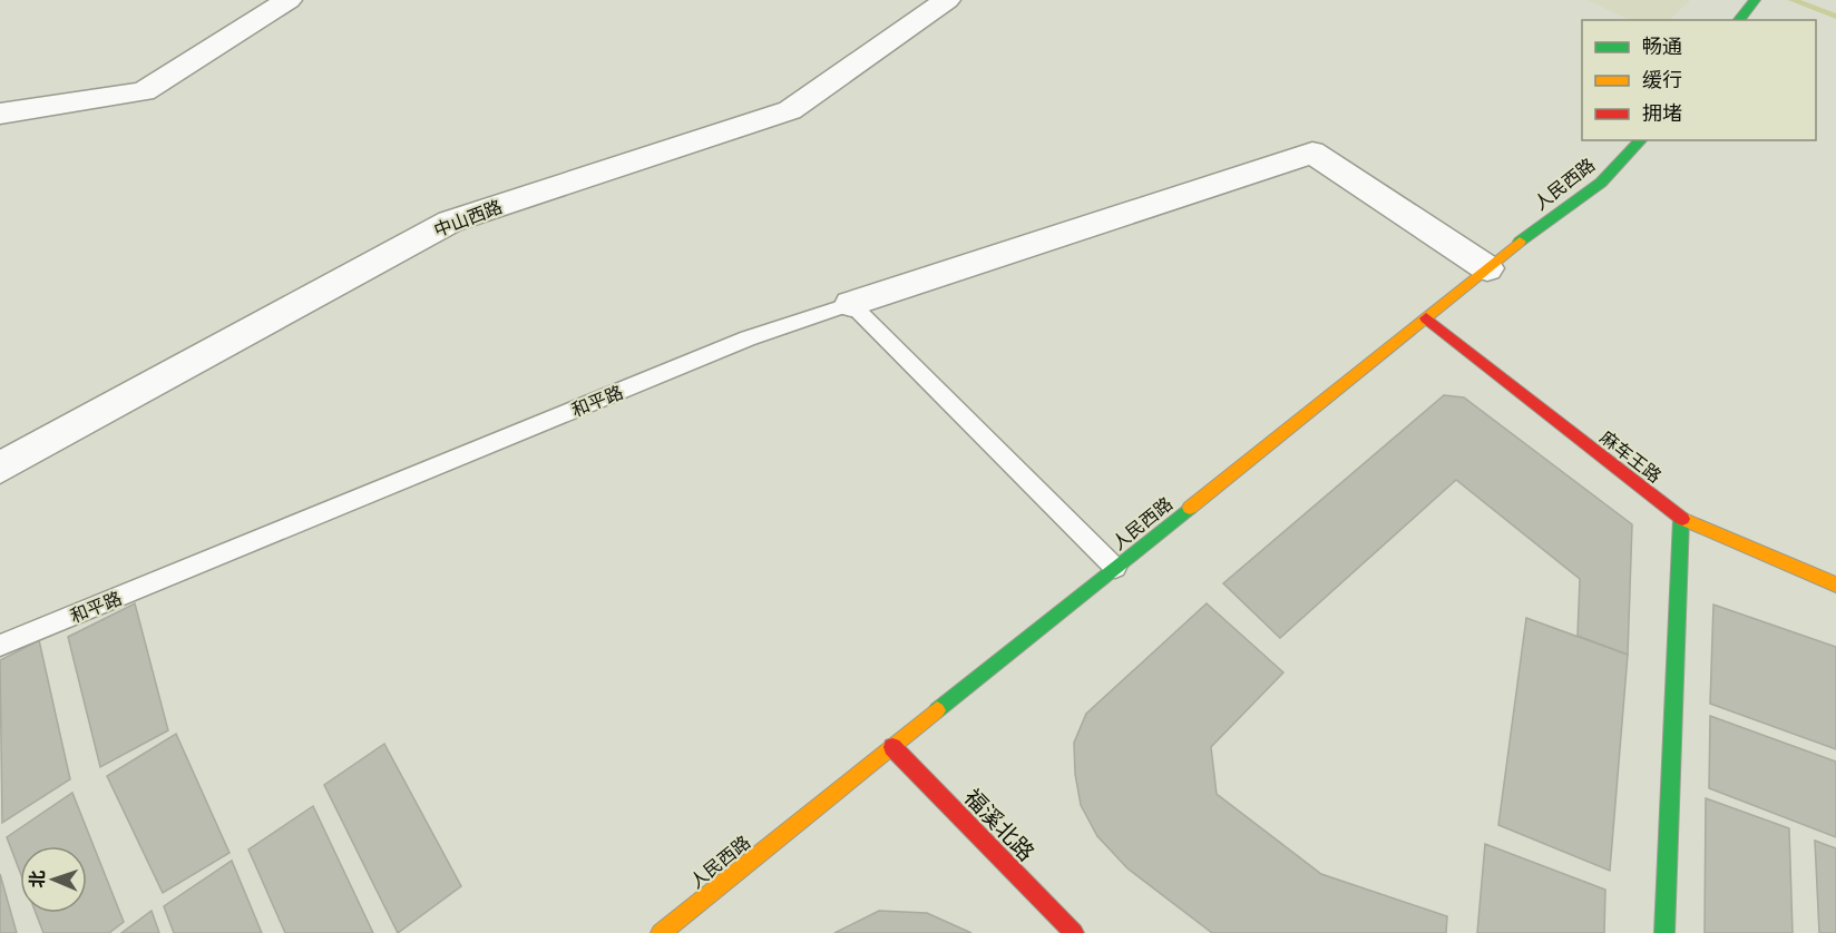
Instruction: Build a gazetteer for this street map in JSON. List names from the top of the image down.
{
  "streets": {
    "main road": ["人民西路", "麻车王路", "福溪北路"],
    "street": ["中山西路"],
    "lane": ["和平路"]
  },
  "crossings": [
    ["人民西路", "麻车王路"],
    ["人民西路", "福溪北路"]
  ],
  "legend": ["畅通", "缓行", "拥堵"],
  "north": "left"
}
